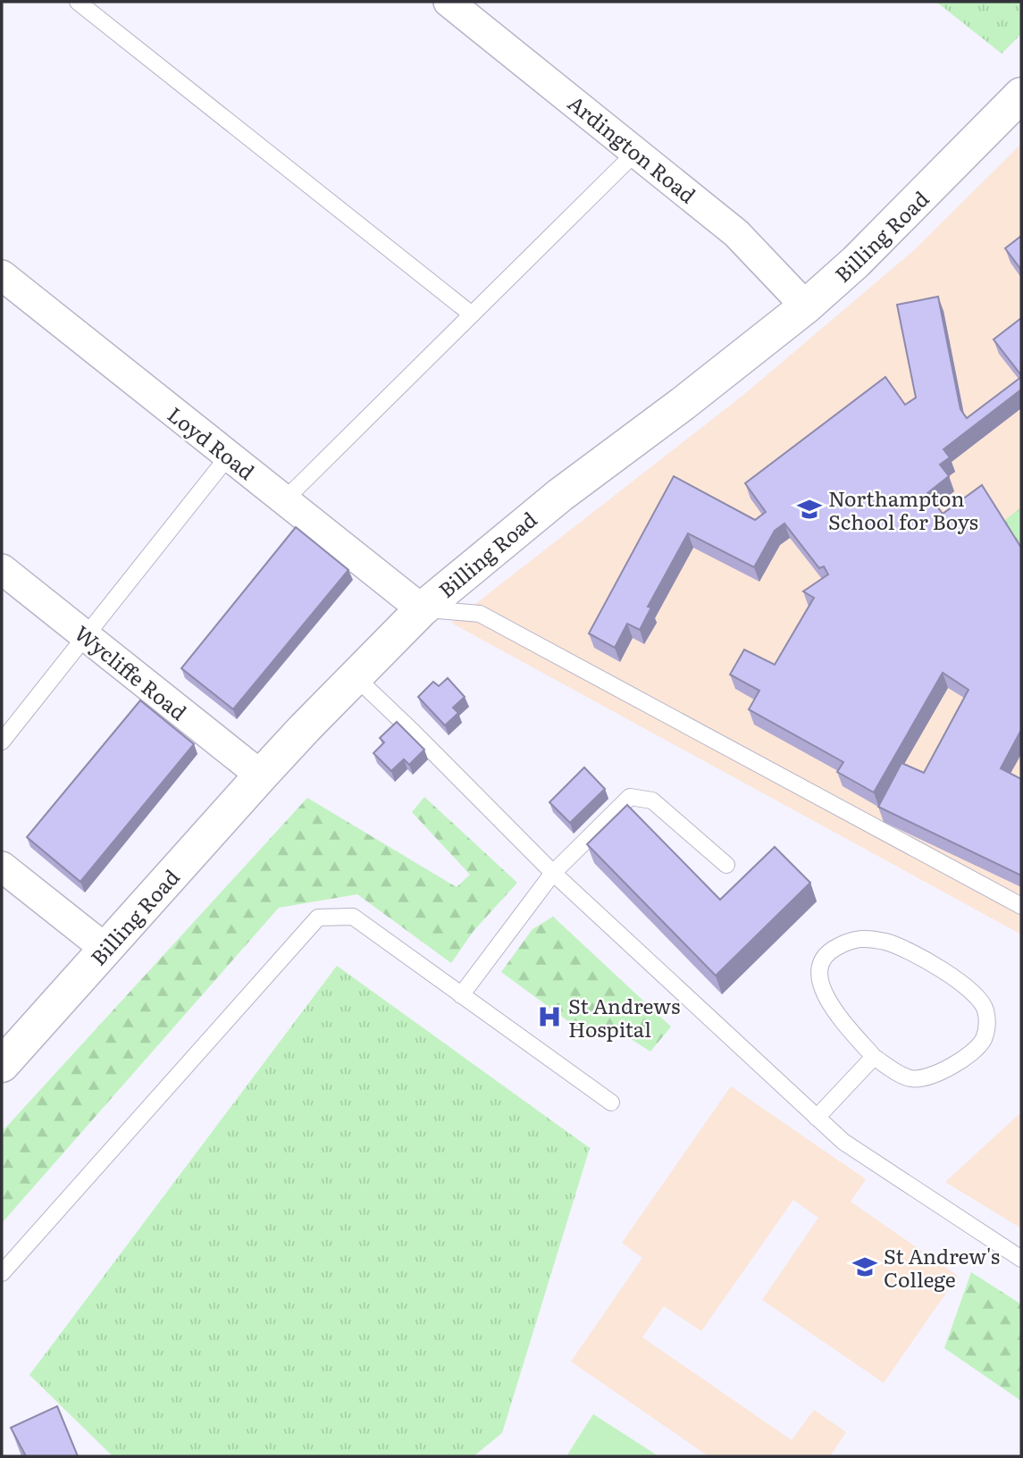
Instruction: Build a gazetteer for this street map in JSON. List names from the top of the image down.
{
  "streets": {
    "street": [
      "Ardington Road",
      "Billing Road",
      "Loyd Road",
      "Wycliffe Road"
    ]
  },
  "crossings": [
    ["Ardington Road", "Billing Road"],
    ["Billing Road", "Loyd Road"],
    ["Billing Road", "Wycliffe Road"]
  ],
  "places": {
    "school or university": ["Northampton School for Boys", "St Andrew's College"],
    "hospital": ["St Andrews Hospital"]
  }
}
